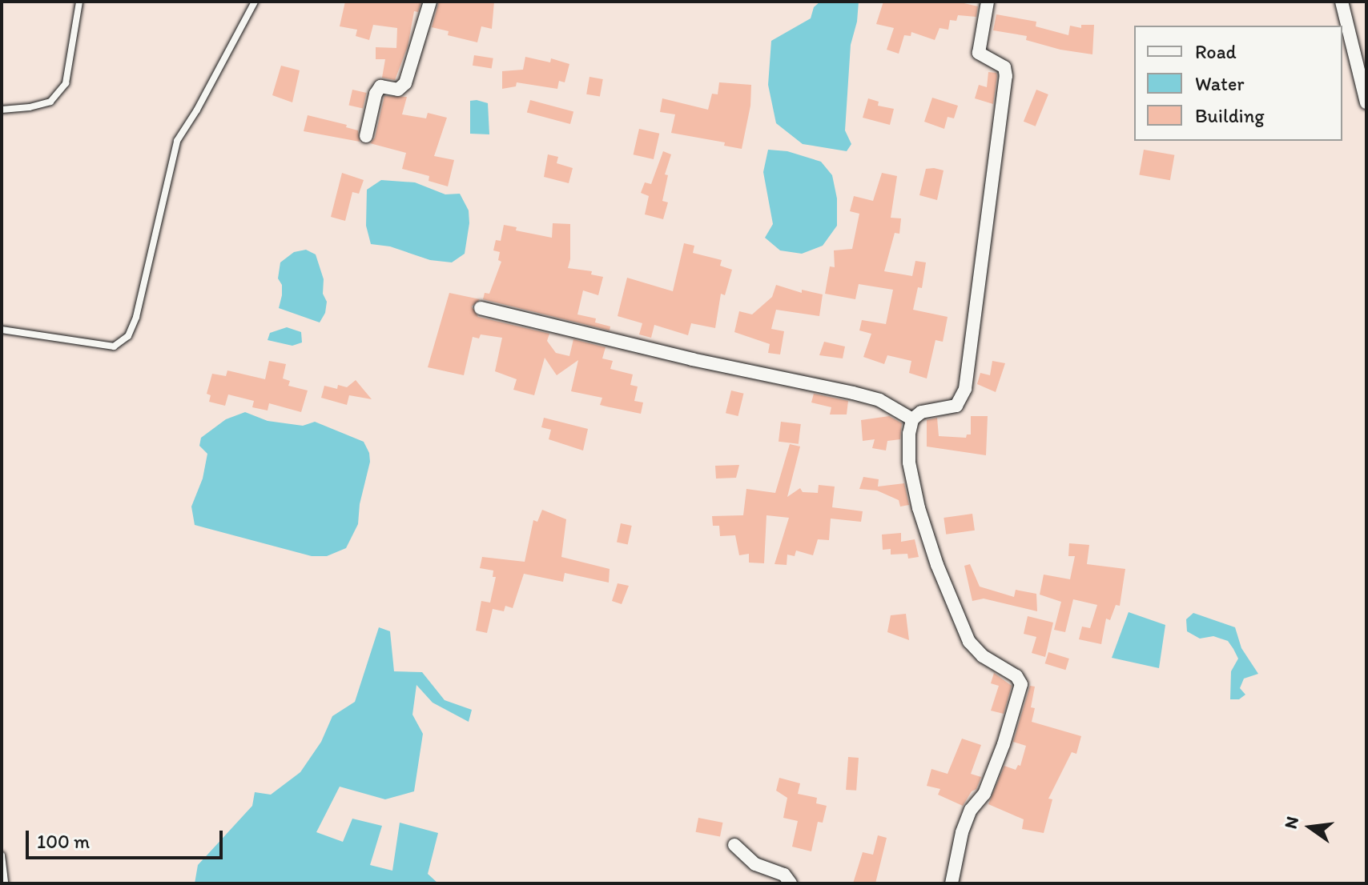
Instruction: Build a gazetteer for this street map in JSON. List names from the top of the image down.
{
  "legend": ["Road", "Water", "Building"],
  "scale_bar": "100 m",
  "north": "left"
}
